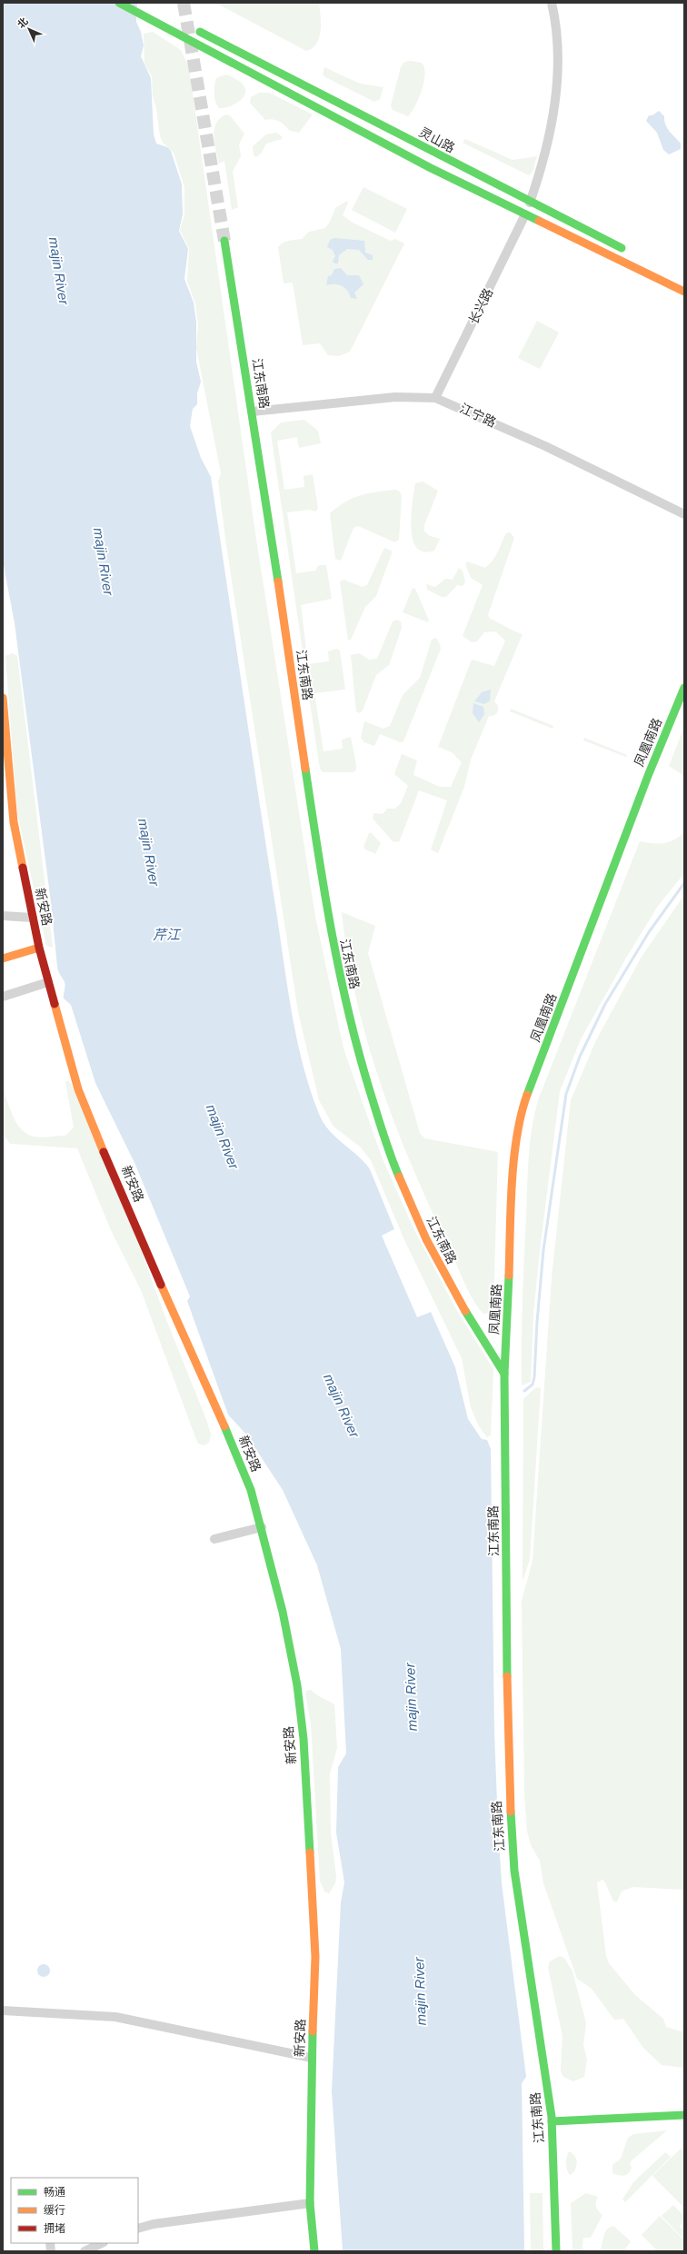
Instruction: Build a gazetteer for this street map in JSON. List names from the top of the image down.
{
  "streets": {
    "main road": [
      "灵山路",
      "江东南路",
      "凤凰南路",
      "新安路"
    ],
    "street": ["长兴路", "江宁路"]
  },
  "crossings": [
    ["长兴路", "江宁路"],
    ["江东南路", "江宁路"],
    ["江东南路", "凤凰南路"]
  ],
  "water": ["majin River", "芹江"],
  "legend": ["畅通", "缓行", "拥堵"],
  "north": "top left"
}
